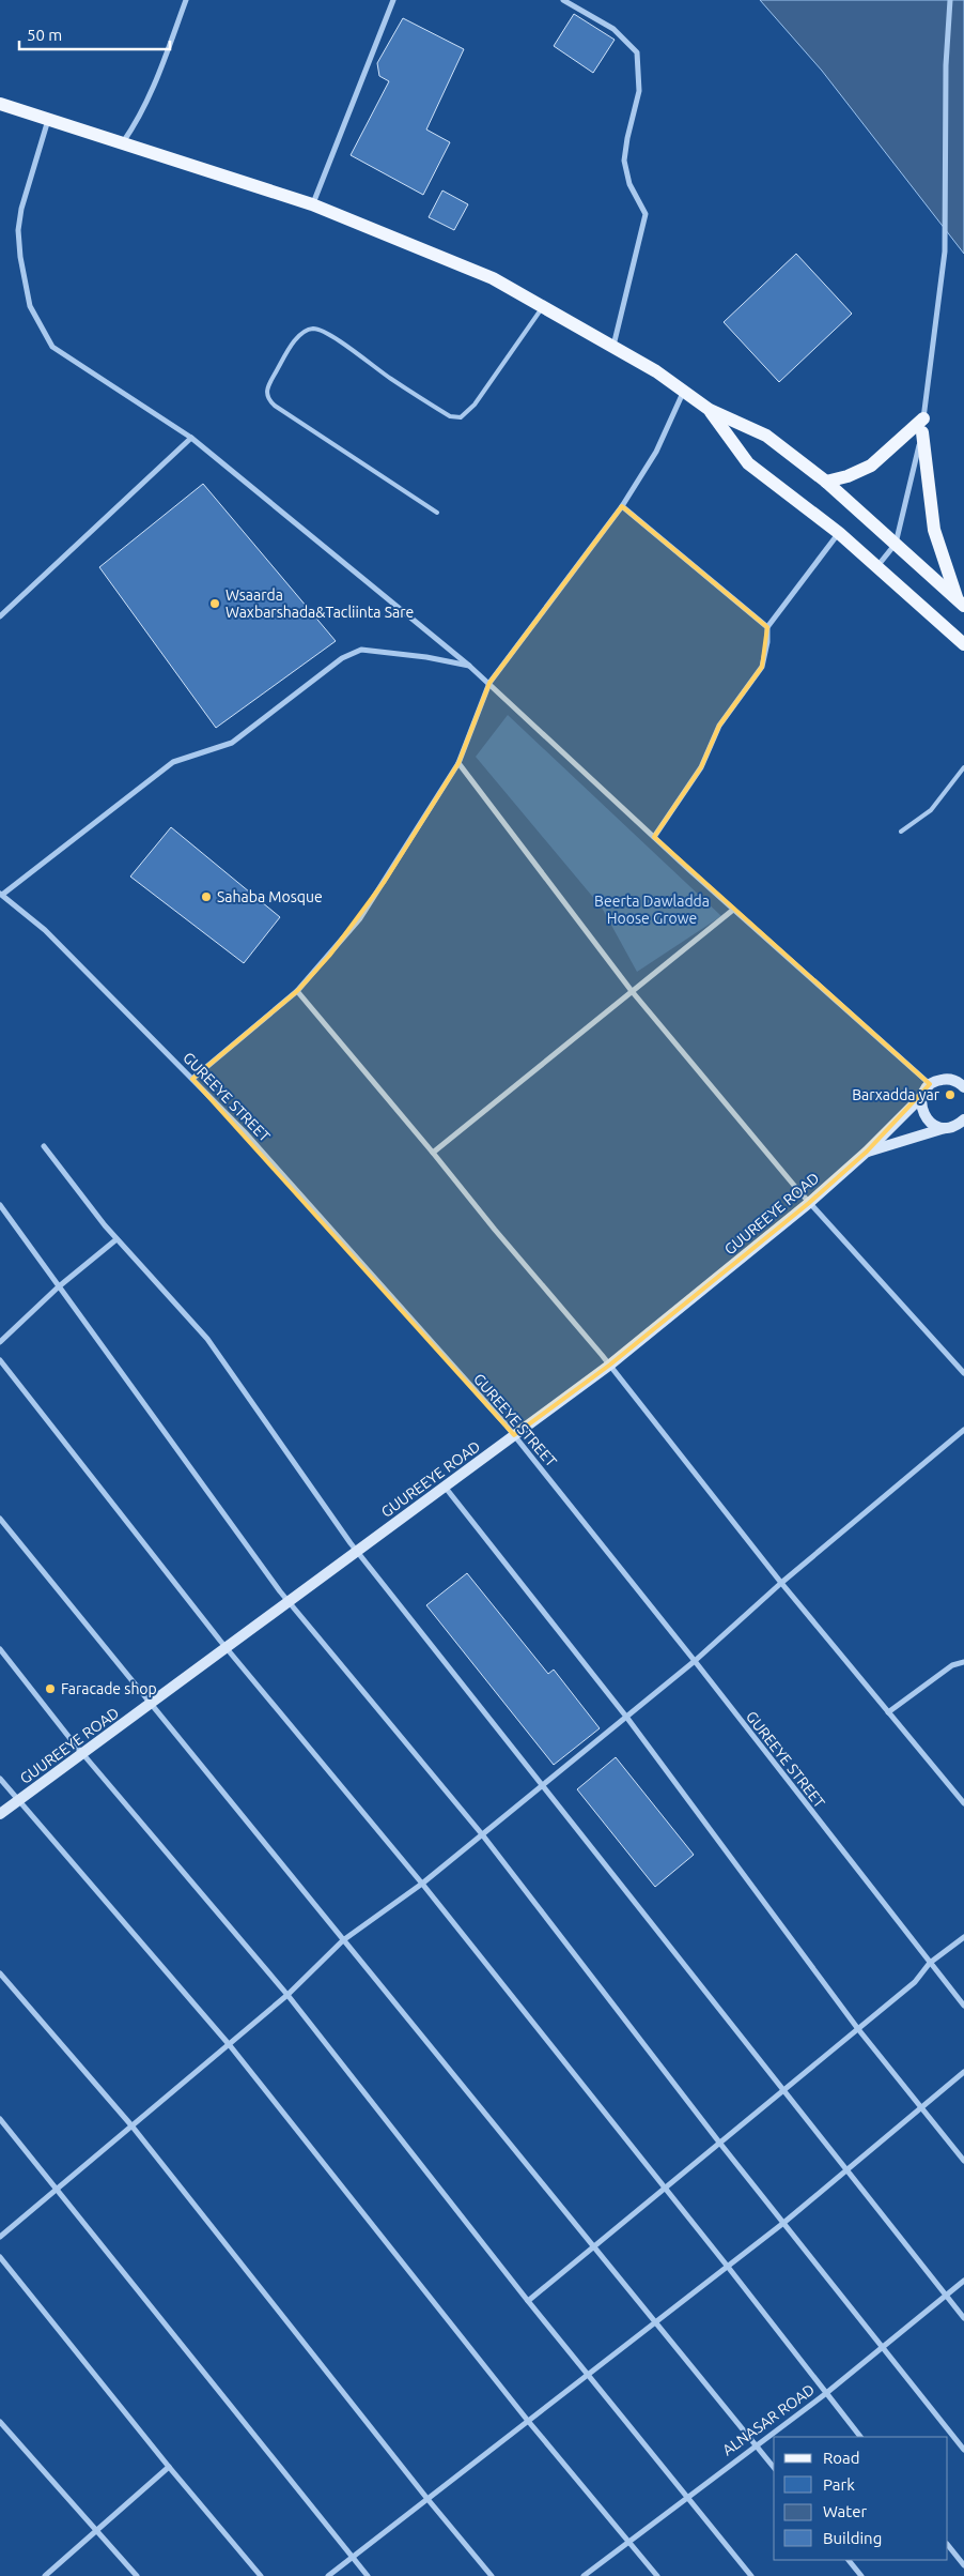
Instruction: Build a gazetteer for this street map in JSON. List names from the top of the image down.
{
  "streets": {
    "street": ["GUREEYE STREET", "GUUREEYE ROAD", "ALNASAR ROAD"]
  },
  "crossings": [
    ["GUREEYE STREET", "GUUREEYE ROAD"]
  ],
  "parks": ["Beerta Dawladda Hoose Growe"],
  "places": [
    "Wsaarda Waxbarshada&Tacliinta Sare",
    "Sahaba Mosque",
    "Barxadda yar",
    "Faracade shop"
  ],
  "legend": [
    "Road",
    "Park",
    "Water",
    "Building"
  ],
  "scale_bar": "50 m"
}
